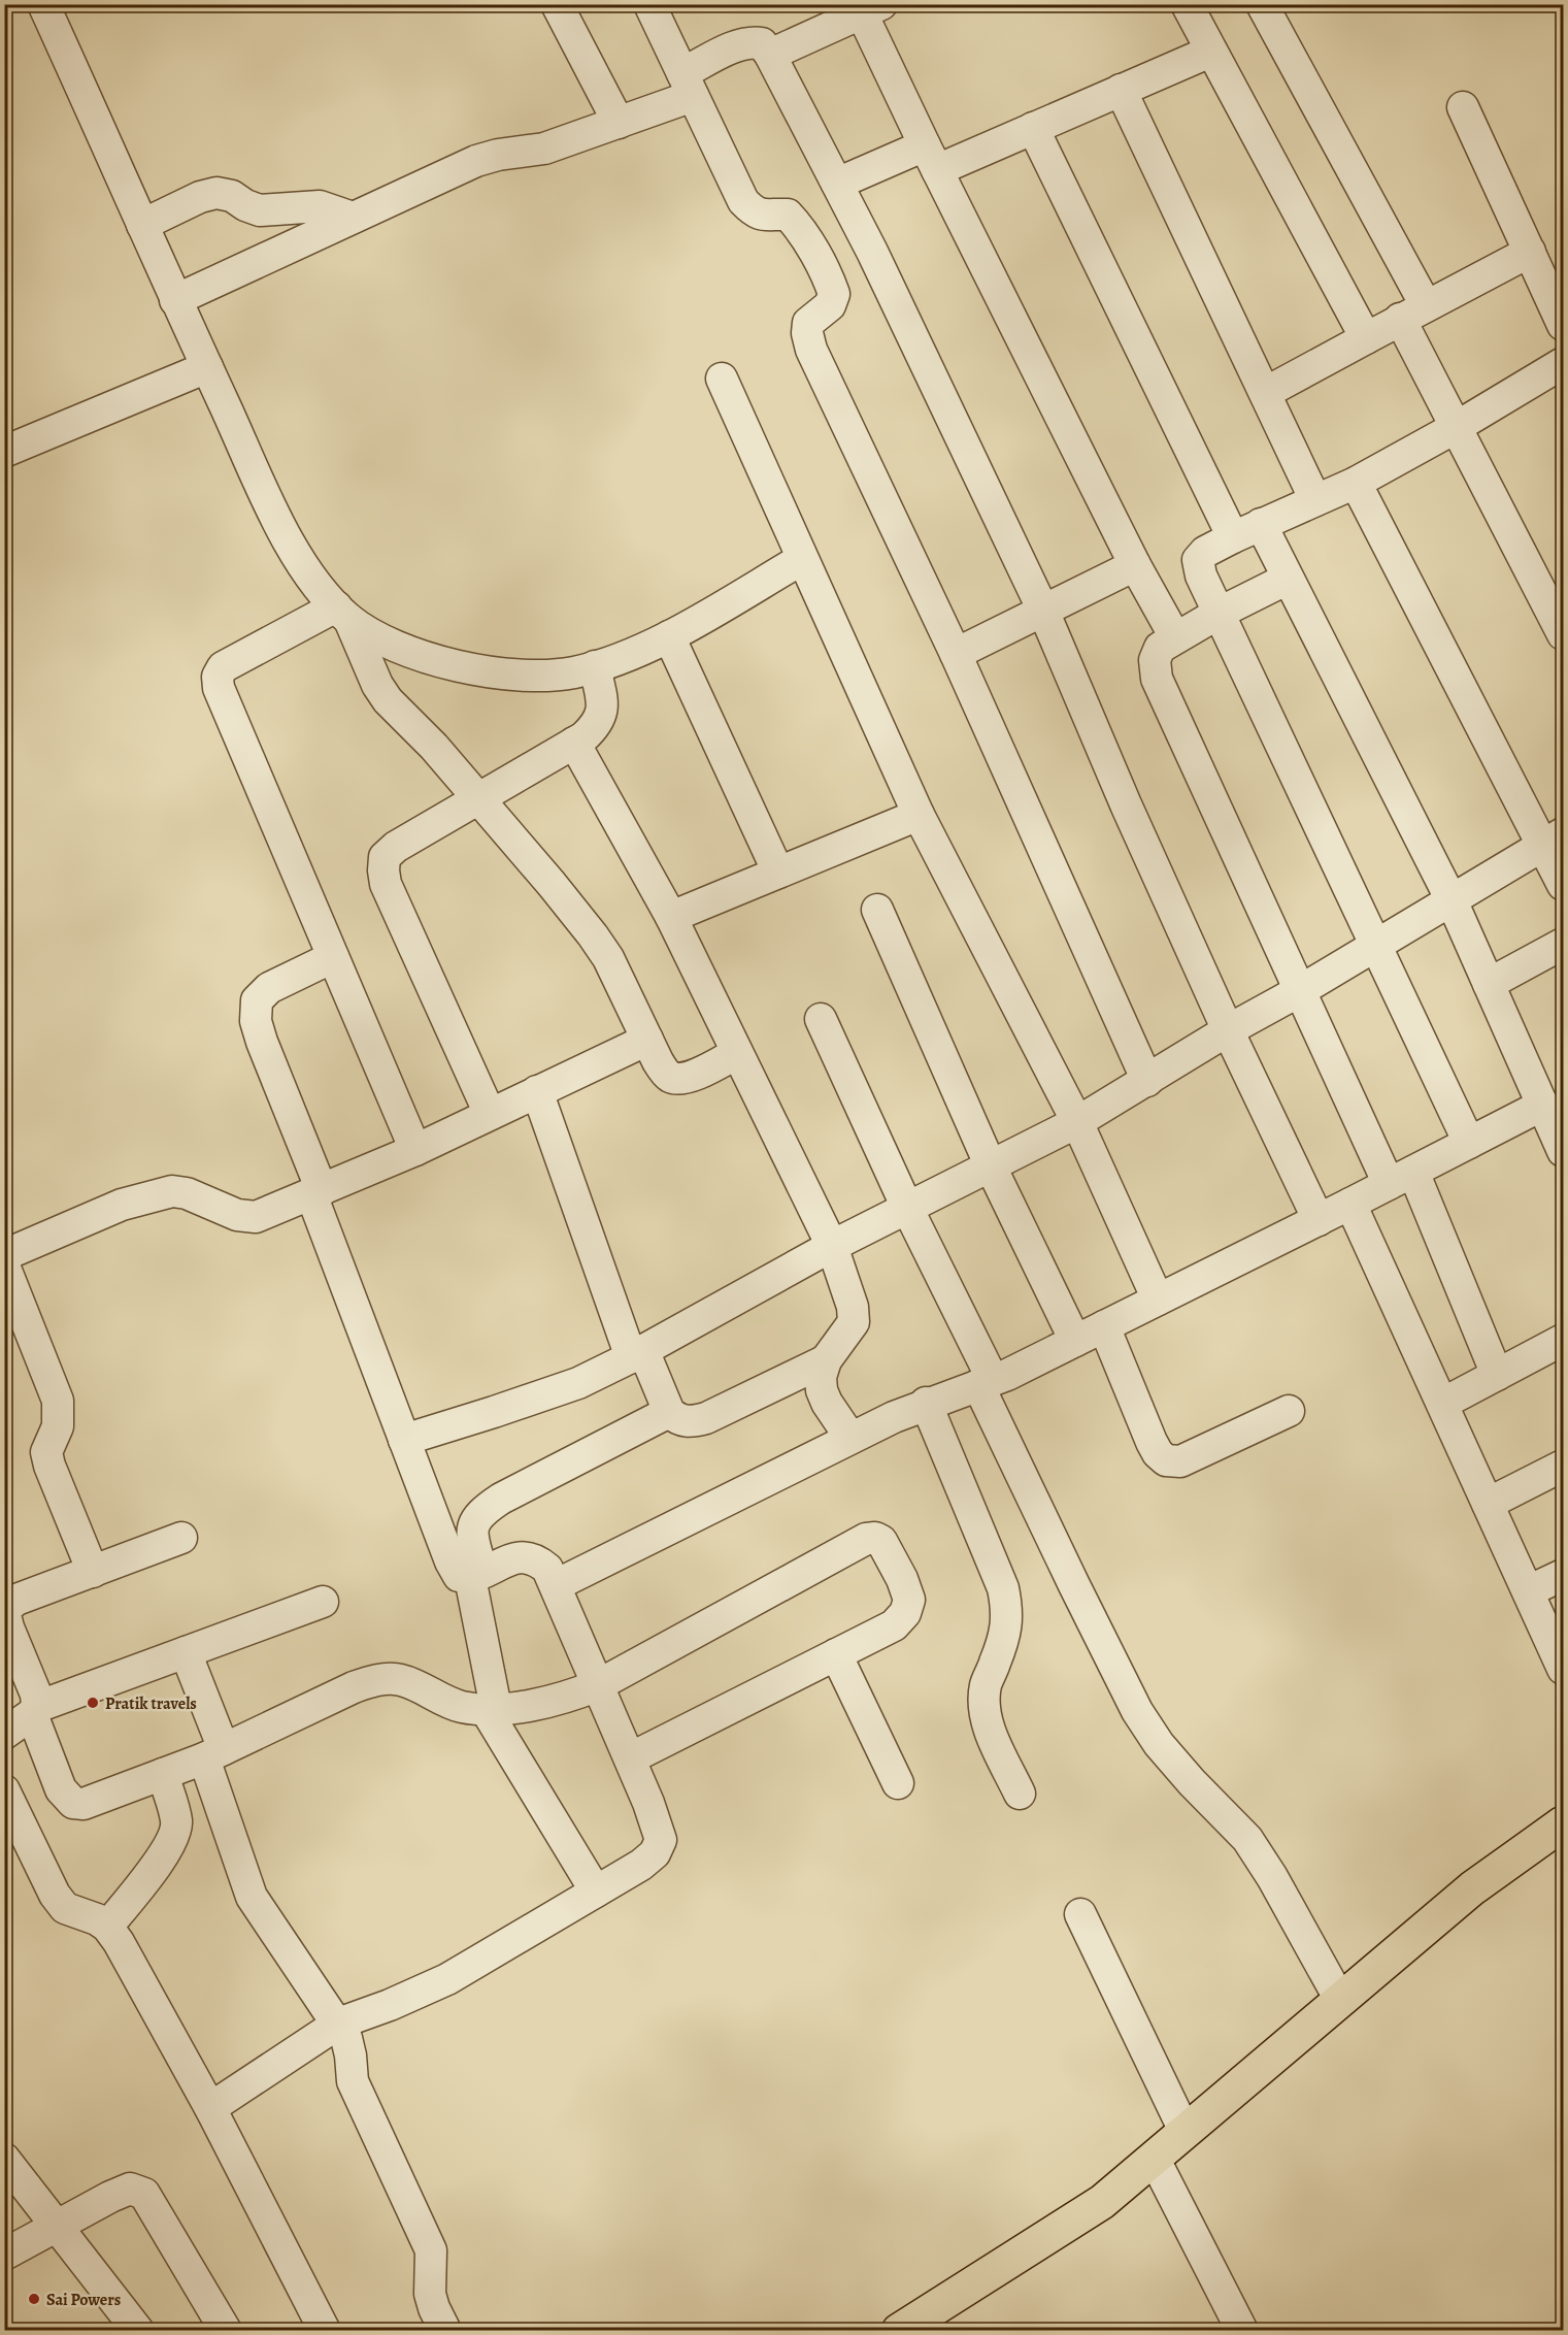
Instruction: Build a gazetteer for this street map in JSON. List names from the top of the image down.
{
  "places": ["Pratik travels", "Sai Powers"]
}
